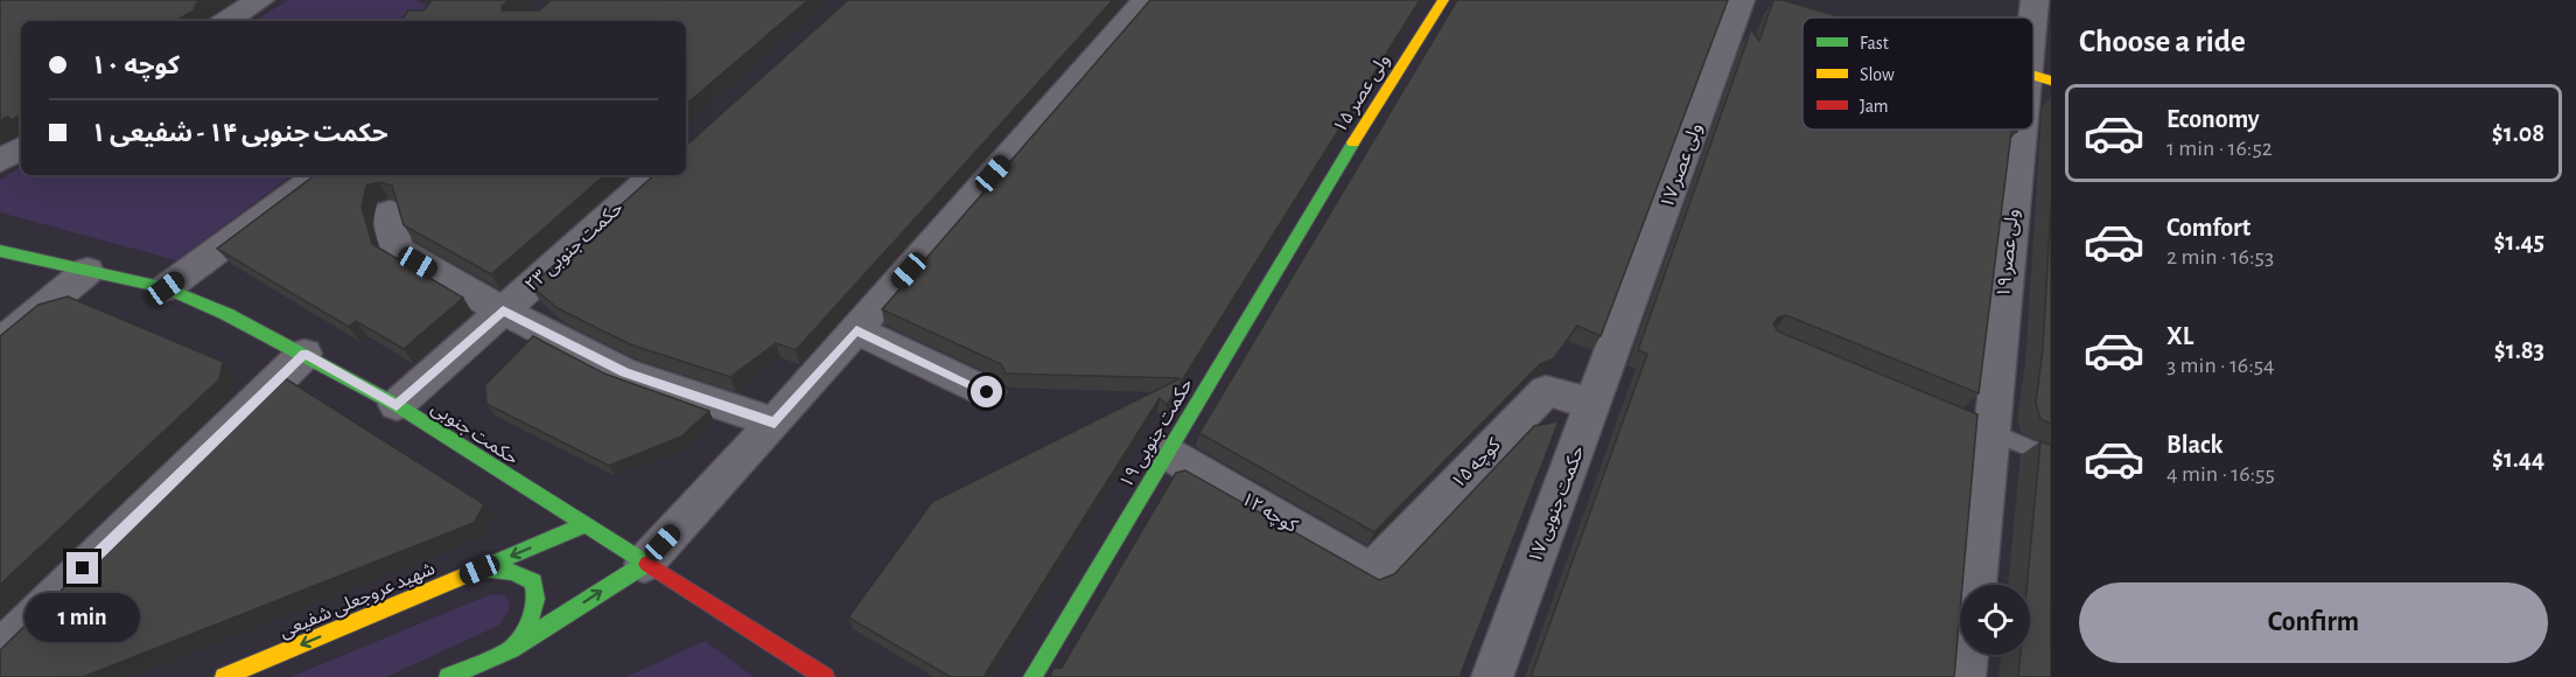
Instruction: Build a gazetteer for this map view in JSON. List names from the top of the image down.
{
  "streets": {
    "street": [
      "ولی عصر ۱۵",
      "ولی عصر ۱۷",
      "حکمت جنوبی ۲۳",
      "ولی عصر ۱۹",
      "حکمت جنوبی",
      "حکمت جنوبی ۱۹",
      "کوچه ۱۵",
      "حکمت جنوبی ۱۷",
      "کوچه ۱۲",
      "شهید عروجعلی شفیعی"
    ]
  },
  "crossings": [
    ["ولی عصر ۱۵", "حکمت جنوبی ۱۹"],
    ["ولی عصر ۱۷", "حکمت جنوبی ۱۷"],
    ["حکمت جنوبی ۲۳", "حکمت جنوبی"],
    ["حکمت جنوبی", "شهید عروجعلی شفیعی"],
    ["حکمت جنوبی ۱۹", "کوچه ۱۲"],
    ["کوچه ۱۵", "حکمت جنوبی ۱۷"],
    ["کوچه ۱۵", "کوچه ۱۲"]
  ],
  "legend": ["Fast", "Slow", "Jam"],
  "page": {
    "heading": "Choose a ride",
    "banner": ["کوچه ۱۰", "حکمت جنوبی ۱۴ - شفیعی ۱"],
    "list": [
      {
        "name": "Economy",
        "note": "1 min · 16:52",
        "value": "$1.08"
      },
      {
        "name": "Comfort",
        "note": "2 min · 16:53",
        "value": "$1.45"
      },
      {
        "name": "XL",
        "note": "3 min · 16:54",
        "value": "$1.83"
      },
      {
        "name": "Black",
        "note": "4 min · 16:55",
        "value": "$1.44"
      }
    ],
    "buttons": "Confirm",
    "bubble": "1 min"
  }
}
